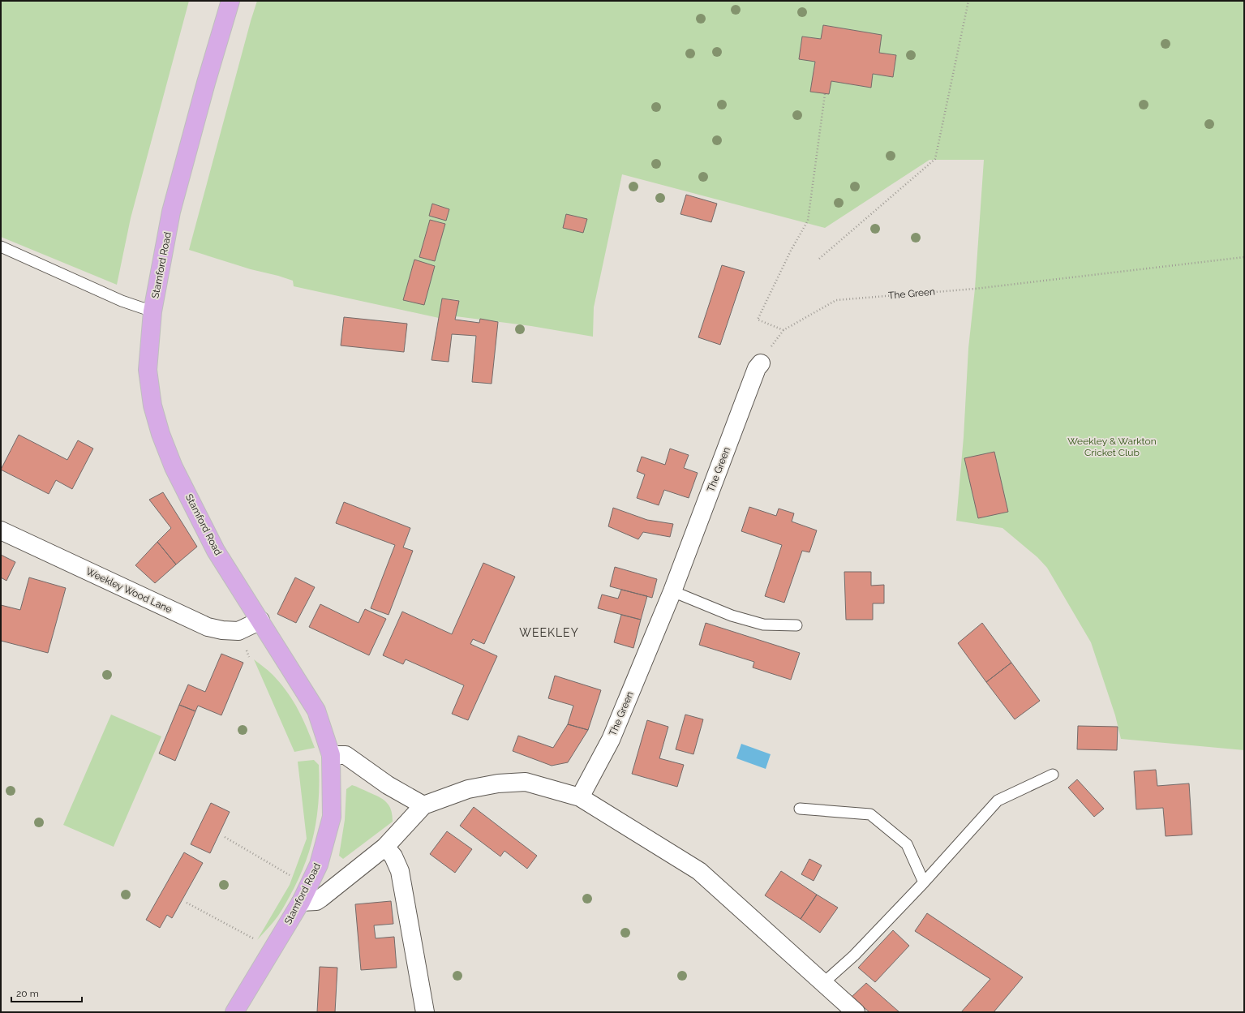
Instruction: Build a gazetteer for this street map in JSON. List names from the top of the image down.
{
  "streets": {
    "main road": ["Stamford Road"],
    "street": ["The Green", "Weekley Wood Lane"]
  },
  "crossings": [
    ["Stamford Road", "Weekley Wood Lane"]
  ],
  "districts": ["WEEKLEY"],
  "parks": ["Weekley & Warkton Cricket Club"],
  "scale_bar": "20 m"
}
